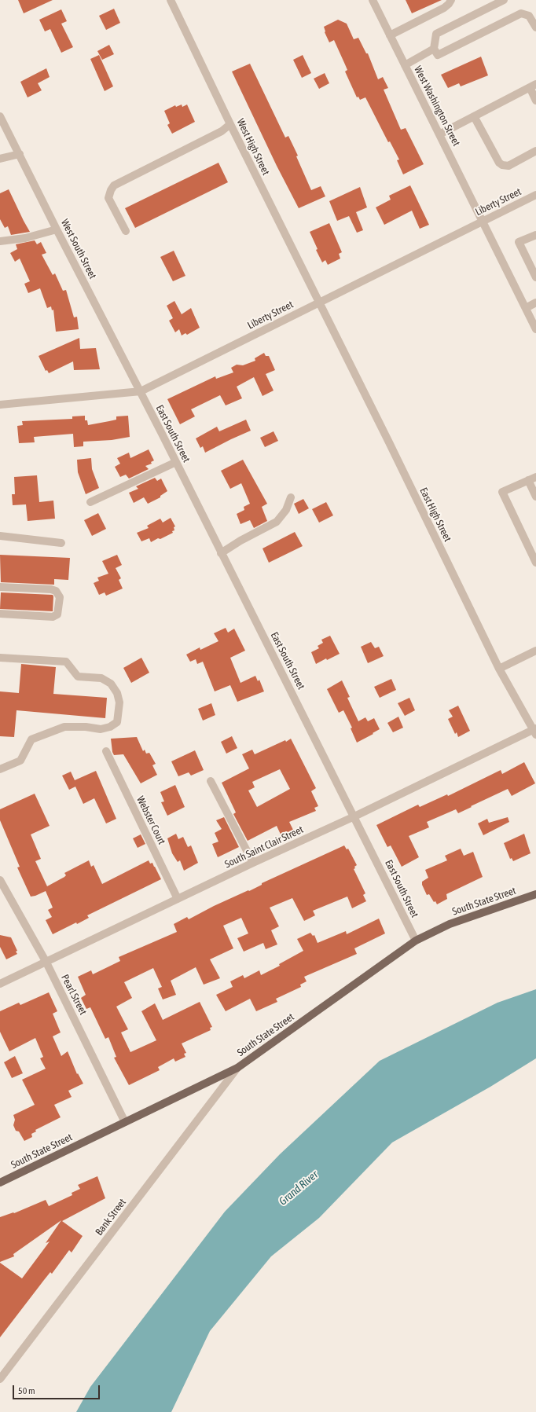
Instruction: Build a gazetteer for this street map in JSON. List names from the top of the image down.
{
  "streets": {
    "main road": ["South State Street"],
    "street": [
      "West Washington Street",
      "West High Street",
      "Liberty Street",
      "West South Street",
      "East South Street",
      "East High Street",
      "Webster Court",
      "South Saint Clair Street",
      "Pearl Street",
      "Bank Street"
    ]
  },
  "crossings": [
    ["West Washington Street", "Liberty Street"],
    ["West High Street", "Liberty Street"],
    ["West High Street", "East High Street"],
    ["Liberty Street", "West South Street"],
    ["Liberty Street", "East South Street"],
    ["Liberty Street", "East High Street"],
    ["West South Street", "East South Street"],
    ["East South Street", "South Saint Clair Street"],
    ["East South Street", "South State Street"],
    ["East High Street", "South Saint Clair Street"],
    ["Webster Court", "South Saint Clair Street"],
    ["South Saint Clair Street", "Pearl Street"],
    ["South State Street", "Pearl Street"],
    ["South State Street", "Bank Street"]
  ],
  "water": ["Grand River"],
  "scale_bar": "50 m"
}
